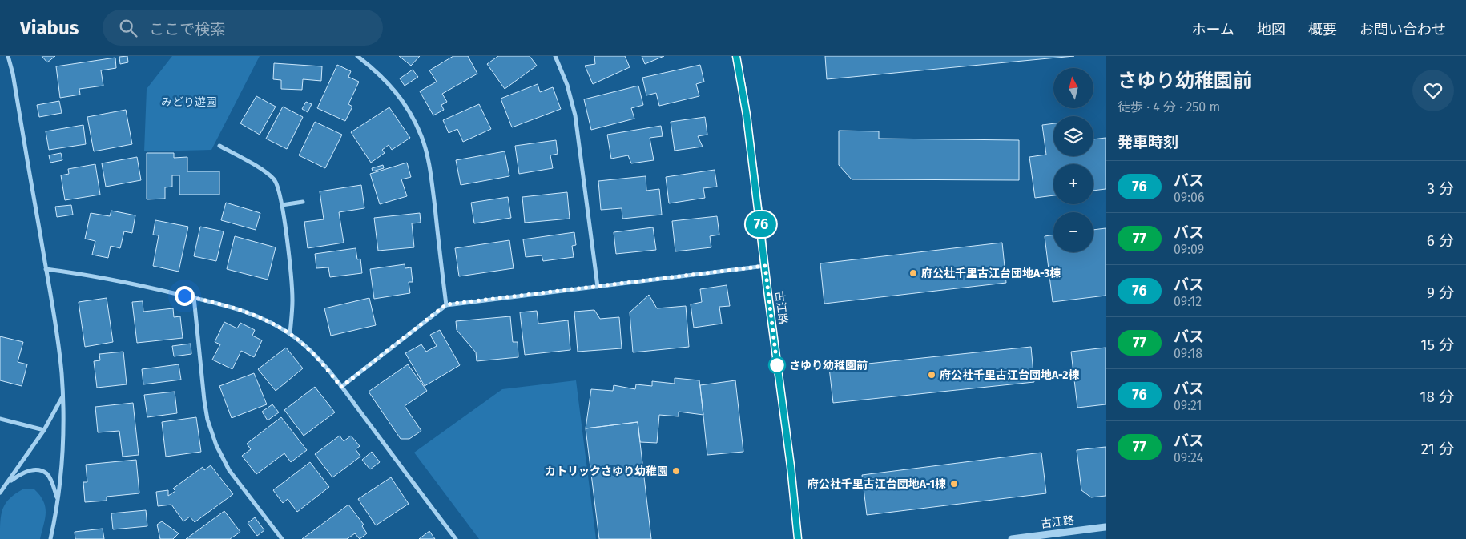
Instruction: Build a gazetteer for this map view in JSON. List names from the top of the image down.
{
  "streets": {
    "street": ["古江路"]
  },
  "parks": ["みどり遊園"],
  "places": [
    "府公社千里古江台団地A-3棟",
    "さゆり幼稚園前",
    "府公社千里古江台団地A-2棟",
    "カトリックさゆり幼稚園",
    "府公社千里古江台団地A-1棟"
  ],
  "lines": ["bus line 76"],
  "north": "top",
  "page": {
    "header": "Viabus",
    "search": "ここで検索",
    "nav": [
      "ホーム",
      "地図",
      "概要",
      "お問い合わせ"
    ],
    "on_map": "76",
    "heading": [
      ["さゆり幼稚園前", "徒歩 · 4 分 · 250 m"],
      "発車時刻"
    ],
    "map_buttons": ["+", "−"],
    "list": [
      {
        "mark": "76",
        "name": "バス",
        "note": "09:06",
        "value": "3 分"
      },
      {
        "mark": "77",
        "name": "バス",
        "note": "09:09",
        "value": "6 分"
      },
      {
        "mark": "76",
        "name": "バス",
        "note": "09:12",
        "value": "9 分"
      },
      {
        "mark": "77",
        "name": "バス",
        "note": "09:18",
        "value": "15 分"
      },
      {
        "mark": "76",
        "name": "バス",
        "note": "09:21",
        "value": "18 分"
      },
      {
        "mark": "77",
        "name": "バス",
        "note": "09:24",
        "value": "21 分"
      }
    ]
  }
}
